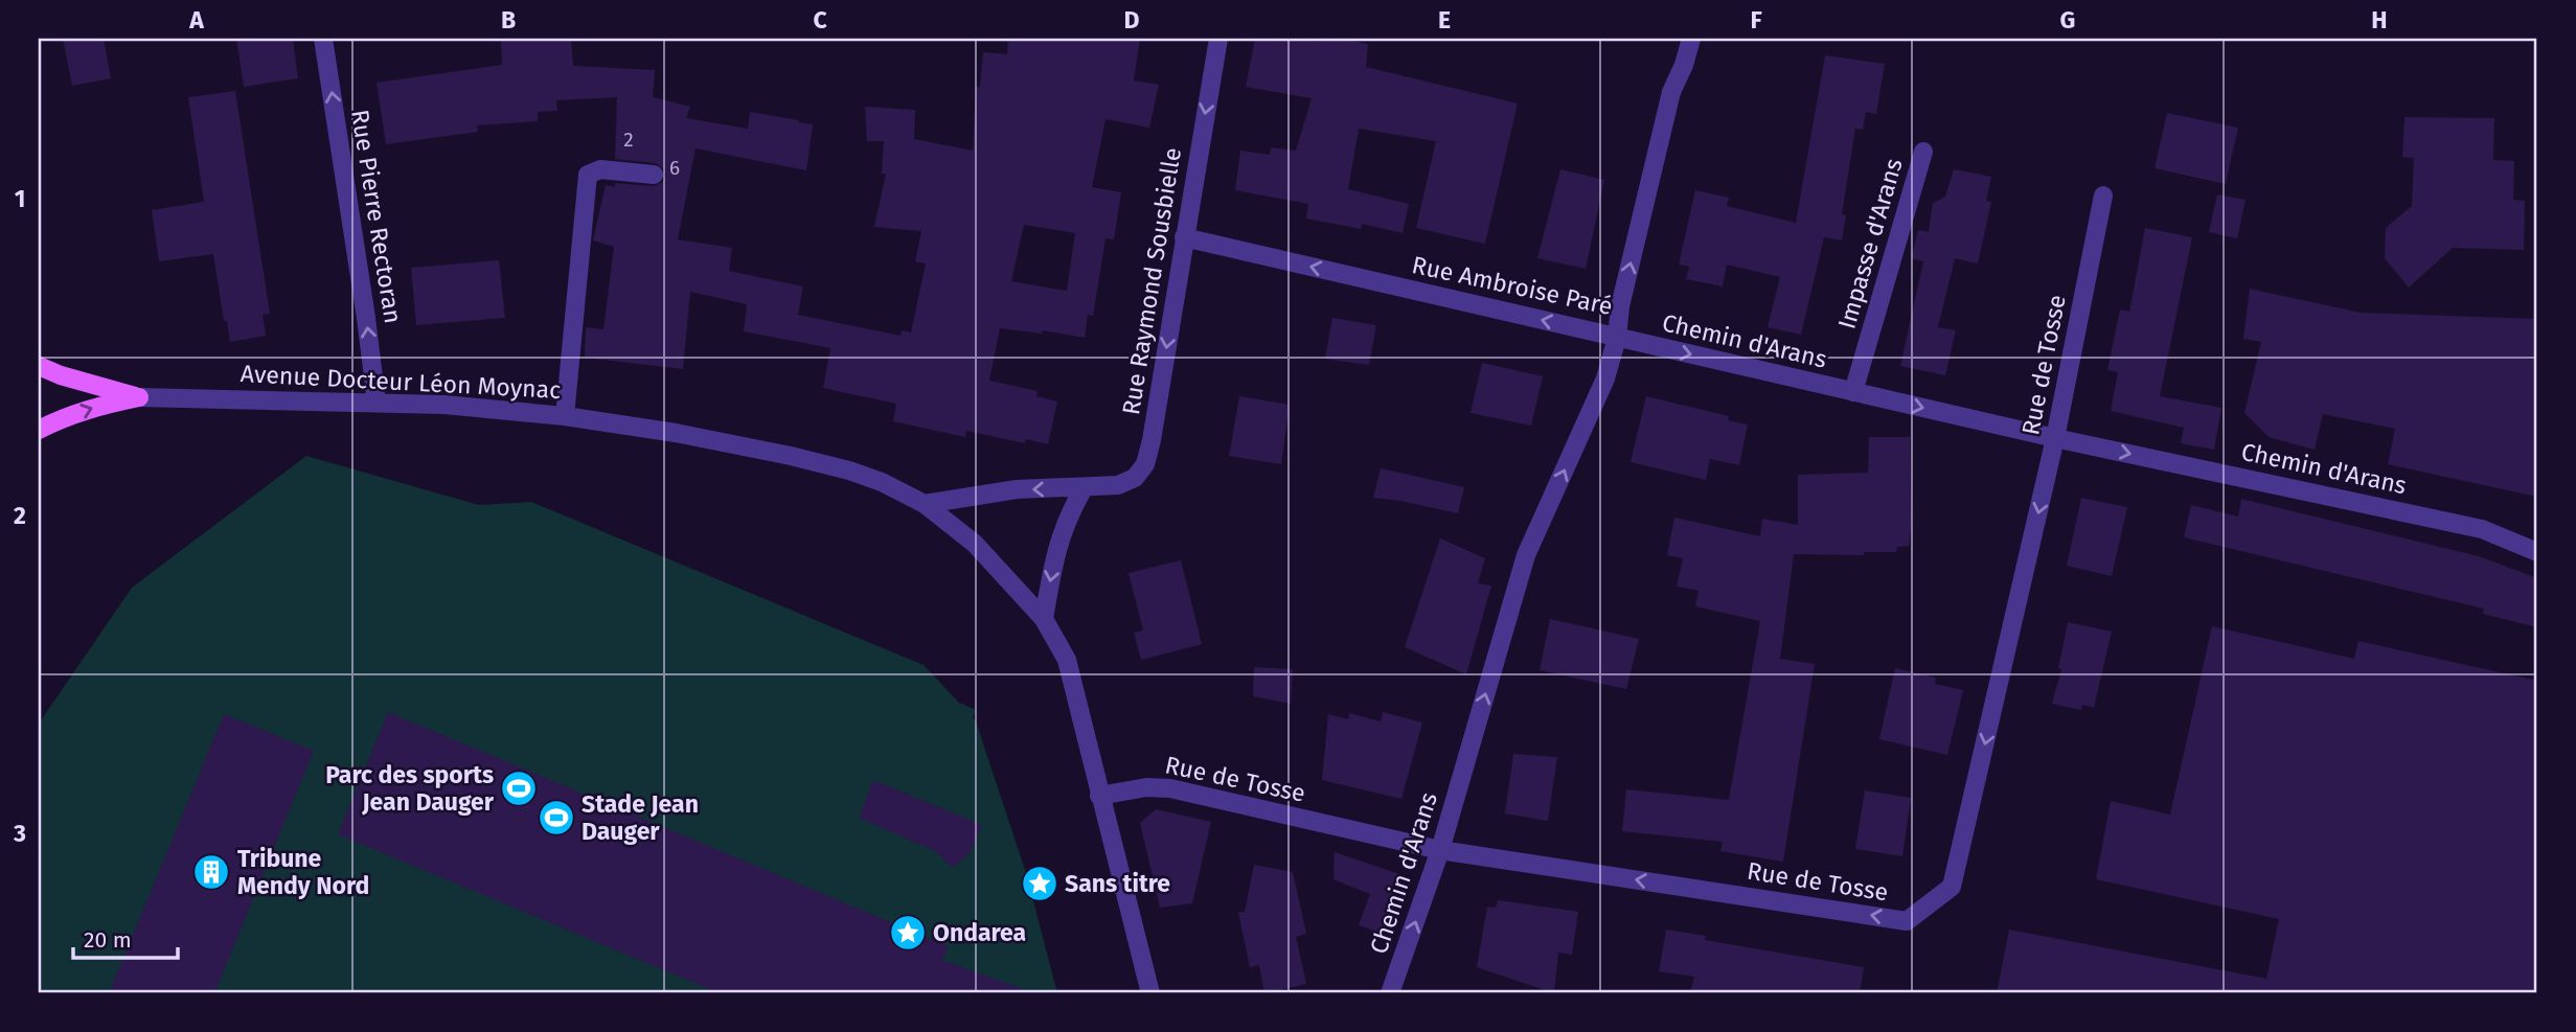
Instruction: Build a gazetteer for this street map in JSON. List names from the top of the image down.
{
  "streets": {
    "street": [
      "Rue Pierre Rectoran",
      "Impasse d'Arans",
      "Rue Raymond Sousbielle",
      "Rue Ambroise Paré",
      "Chemin d'Arans",
      "Rue de Tosse",
      "Avenue Docteur Léon Moynac"
    ]
  },
  "crossings": [
    ["Rue Pierre Rectoran", "Avenue Docteur Léon Moynac"],
    ["Impasse d'Arans", "Chemin d'Arans"],
    ["Rue Raymond Sousbielle", "Rue Ambroise Paré"],
    ["Rue Raymond Sousbielle", "Avenue Docteur Léon Moynac"],
    ["Rue Ambroise Paré", "Chemin d'Arans"],
    ["Chemin d'Arans", "Rue de Tosse"],
    ["Rue de Tosse", "Avenue Docteur Léon Moynac"]
  ],
  "one_way": ["Rue Pierre Rectoran", "Rue Raymond Sousbielle"],
  "places": {
    "sports": ["Parc des sports Jean Dauger", "Stade Jean Dauger"],
    "building": ["Tribune Mendy Nord"],
    "place": ["Sans titre", "Ondarea"]
  },
  "house_numbers": ["2", "6"],
  "scale_bar": "20 m",
  "grid": {
    "columns": [
      "A",
      "B",
      "C",
      "D",
      "E",
      "F",
      "G",
      "H"
    ],
    "rows": ["1", "2", "3"]
  }
}
